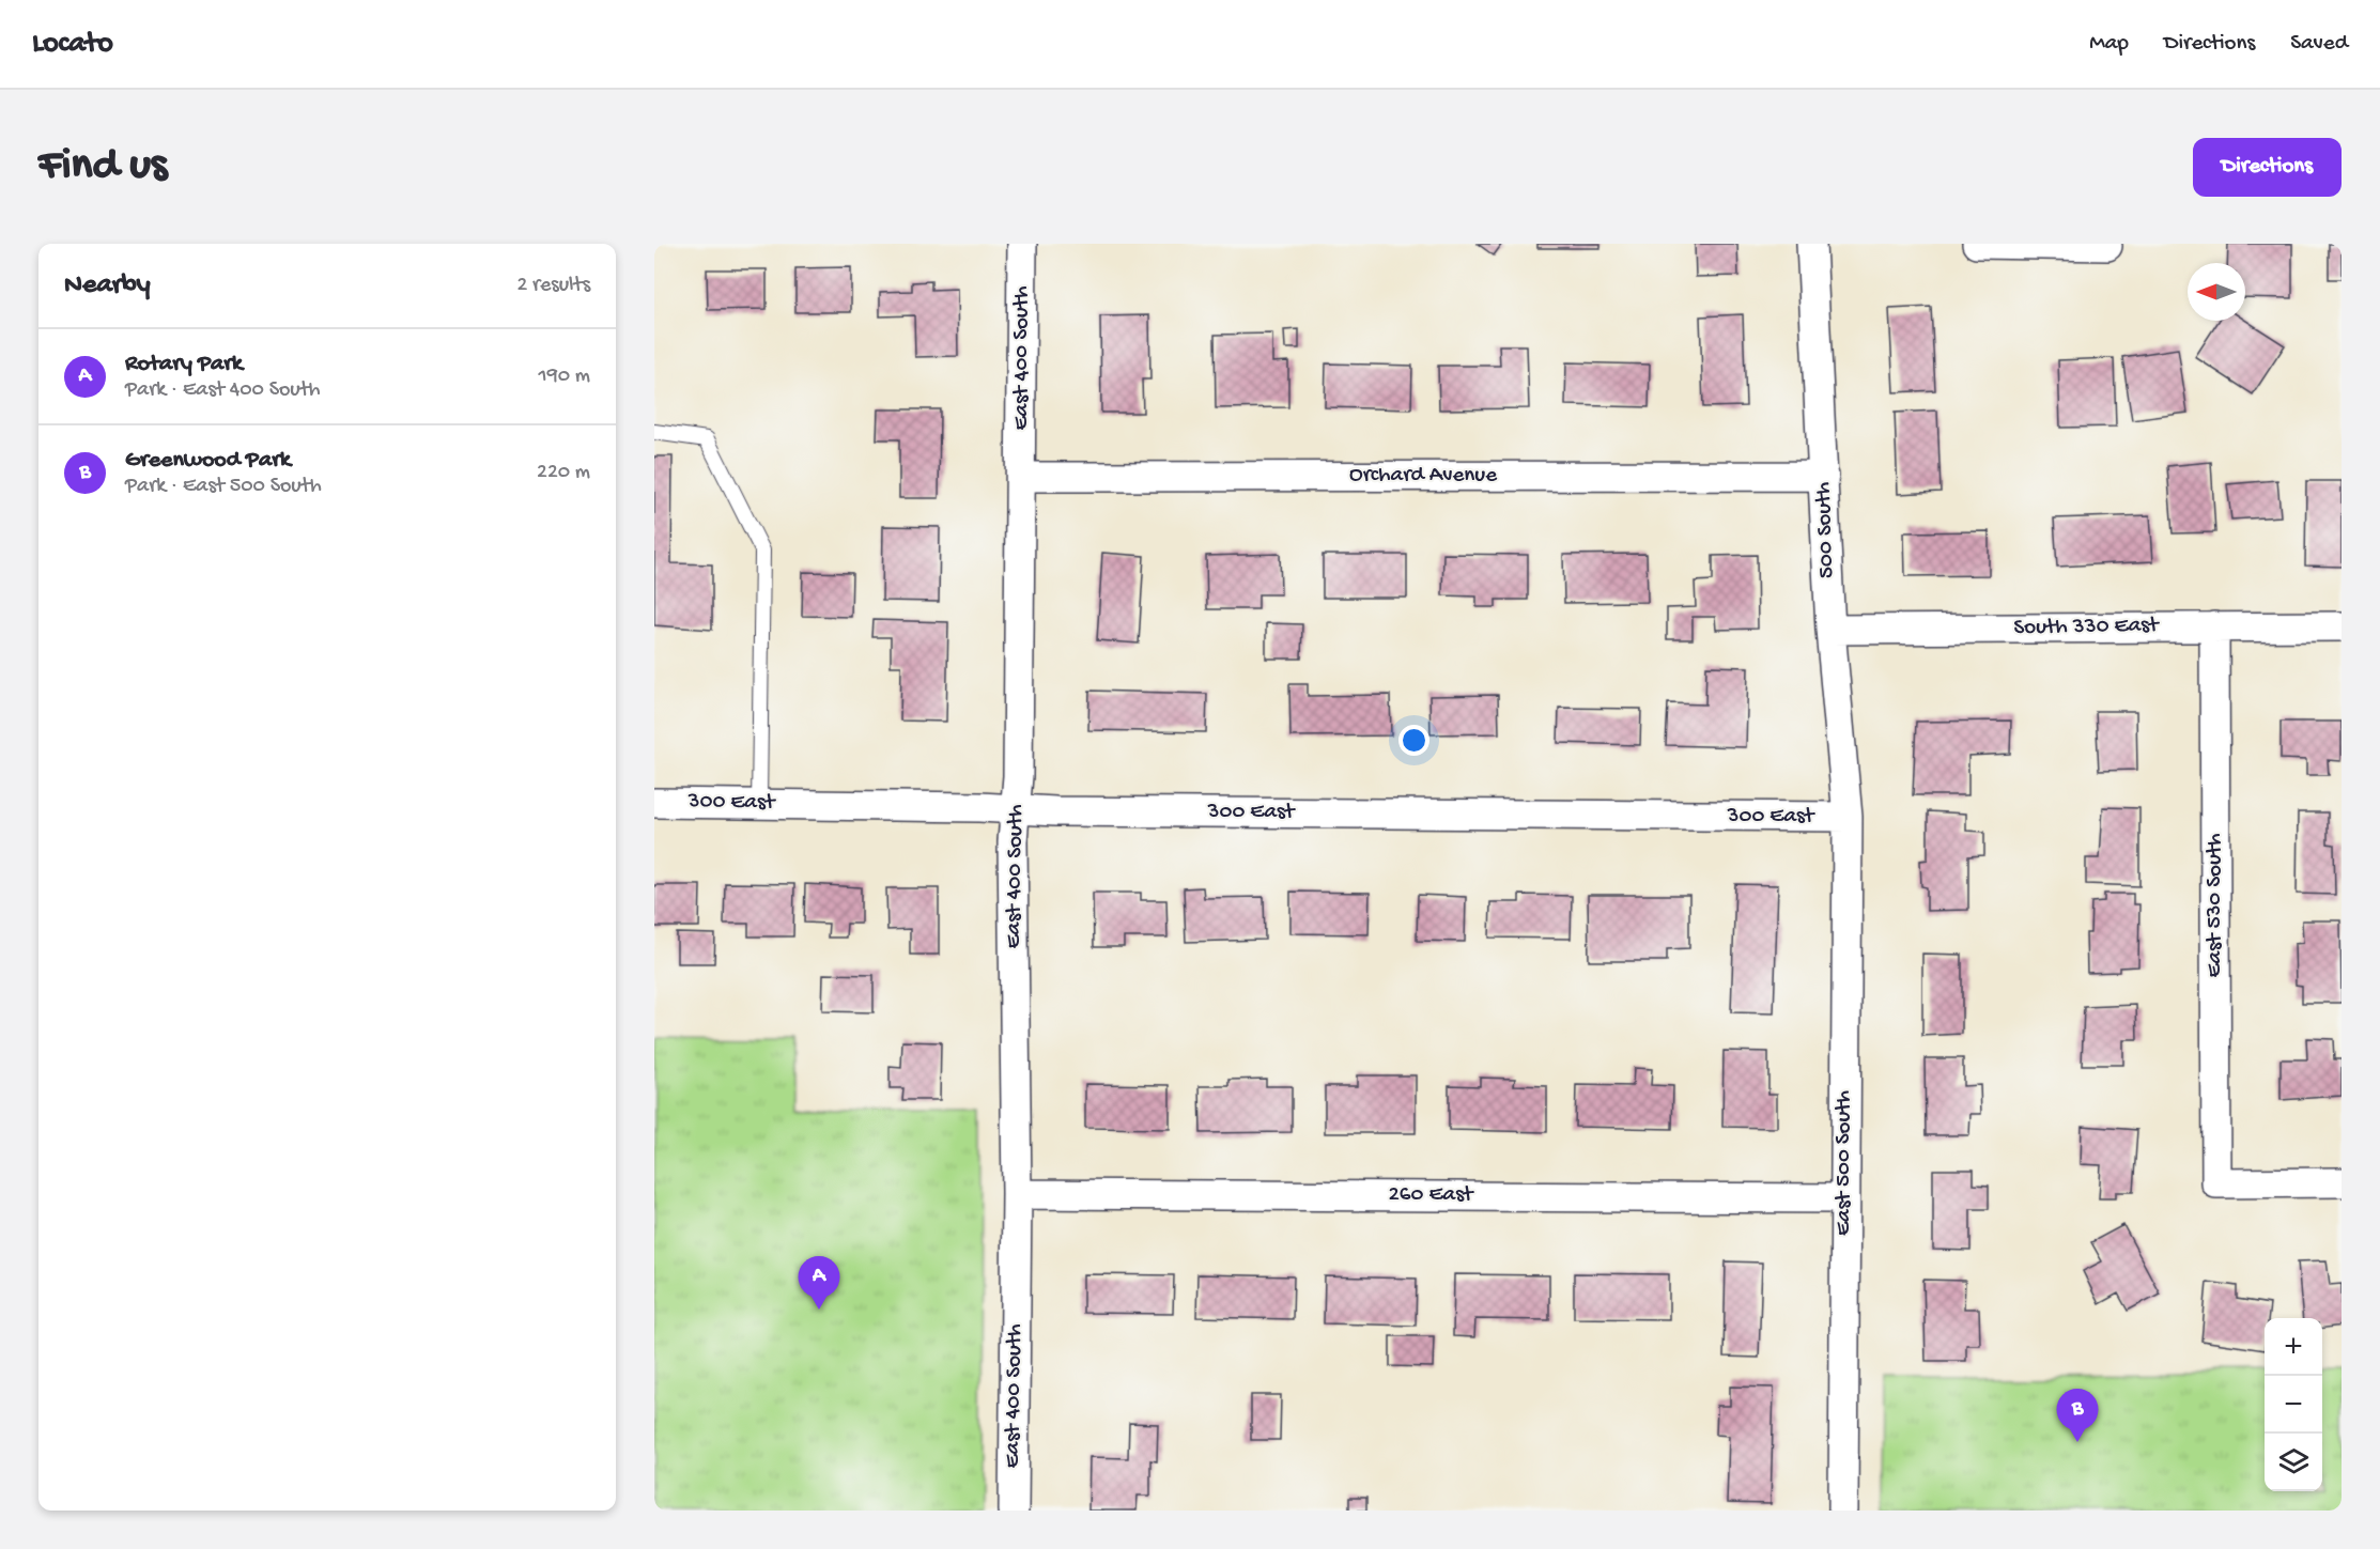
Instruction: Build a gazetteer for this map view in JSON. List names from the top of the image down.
{
  "streets": {
    "street": [
      "East 400 South",
      "Orchard Avenue",
      "500 South",
      "South 330 East",
      "300 East",
      "East 530 South",
      "East 500 South",
      "260 East"
    ]
  },
  "crossings": [
    ["East 400 South", "Orchard Avenue"],
    ["East 400 South", "300 East"],
    ["East 400 South", "260 East"],
    ["Orchard Avenue", "500 South"],
    ["500 South", "South 330 East"],
    ["500 South", "300 East"],
    ["500 South", "East 500 South"],
    ["South 330 East", "East 530 South"],
    ["300 East", "East 500 South"],
    ["East 500 South", "260 East"]
  ],
  "north": "left",
  "page": {
    "header": "Locato",
    "nav": ["Map", "Directions", "Saved"],
    "buttons": "Directions",
    "title": "Find us",
    "heading": ["Nearby", "2 results"],
    "list": [
      {
        "mark": "A",
        "name": "Rotary Park",
        "note": "Park · East 400 South",
        "value": "190 m"
      },
      {
        "mark": "B",
        "name": "Greenwood Park",
        "note": "Park · East 500 South",
        "value": "220 m"
      }
    ],
    "pins": ["A", "B"],
    "map_buttons": ["+", "−"]
  }
}
